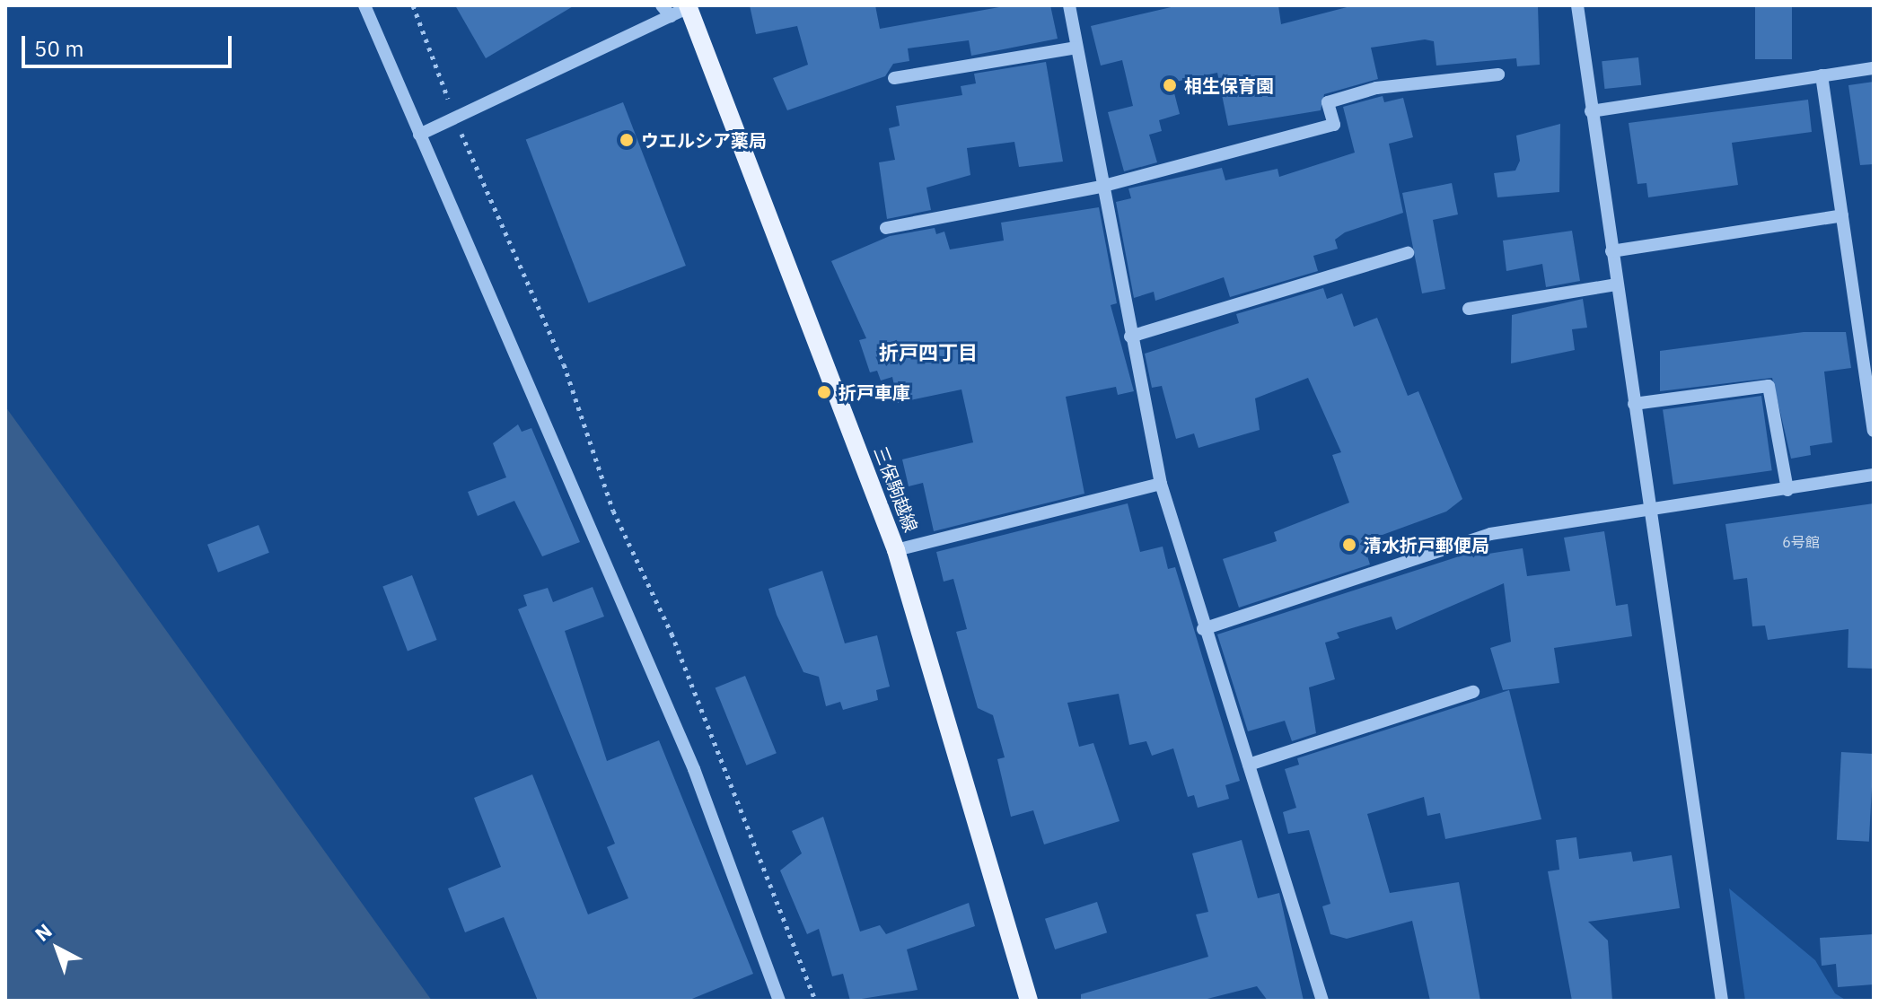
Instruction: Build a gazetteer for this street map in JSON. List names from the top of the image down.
{
  "streets": {
    "main road": ["三保駒越線"]
  },
  "districts": ["折戸四丁目"],
  "places": [
    "相生保育園",
    "ウエルシア薬局",
    "折戸車庫",
    "清水折戸郵便局"
  ],
  "house_numbers": ["6号館"],
  "scale_bar": "50 m",
  "north": "top left"
}
